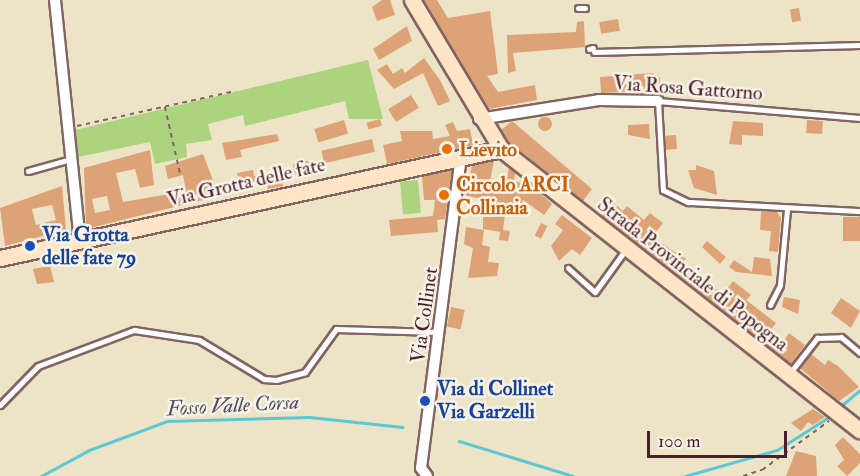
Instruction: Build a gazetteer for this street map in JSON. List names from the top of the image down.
{
  "streets": {
    "main road": ["Via Grotta delle fate", "Strada Provinciale di Popogna"],
    "street": ["Via Rosa Gattorno", "Via Collinet"]
  },
  "crossings": [
    ["Via Rosa Gattorno", "Strada Provinciale di Popogna"],
    ["Via Grotta delle fate", "Strada Provinciale di Popogna"],
    ["Via Grotta delle fate", "Via Collinet"]
  ],
  "water": ["Fosso Valle Corsa"],
  "places": [
    "Lievito",
    "Circolo ARCI Collinaia",
    "Via Grotta delle fate 79",
    "Via di Collinet Via Garzelli"
  ],
  "scale_bar": "100 m"
}
